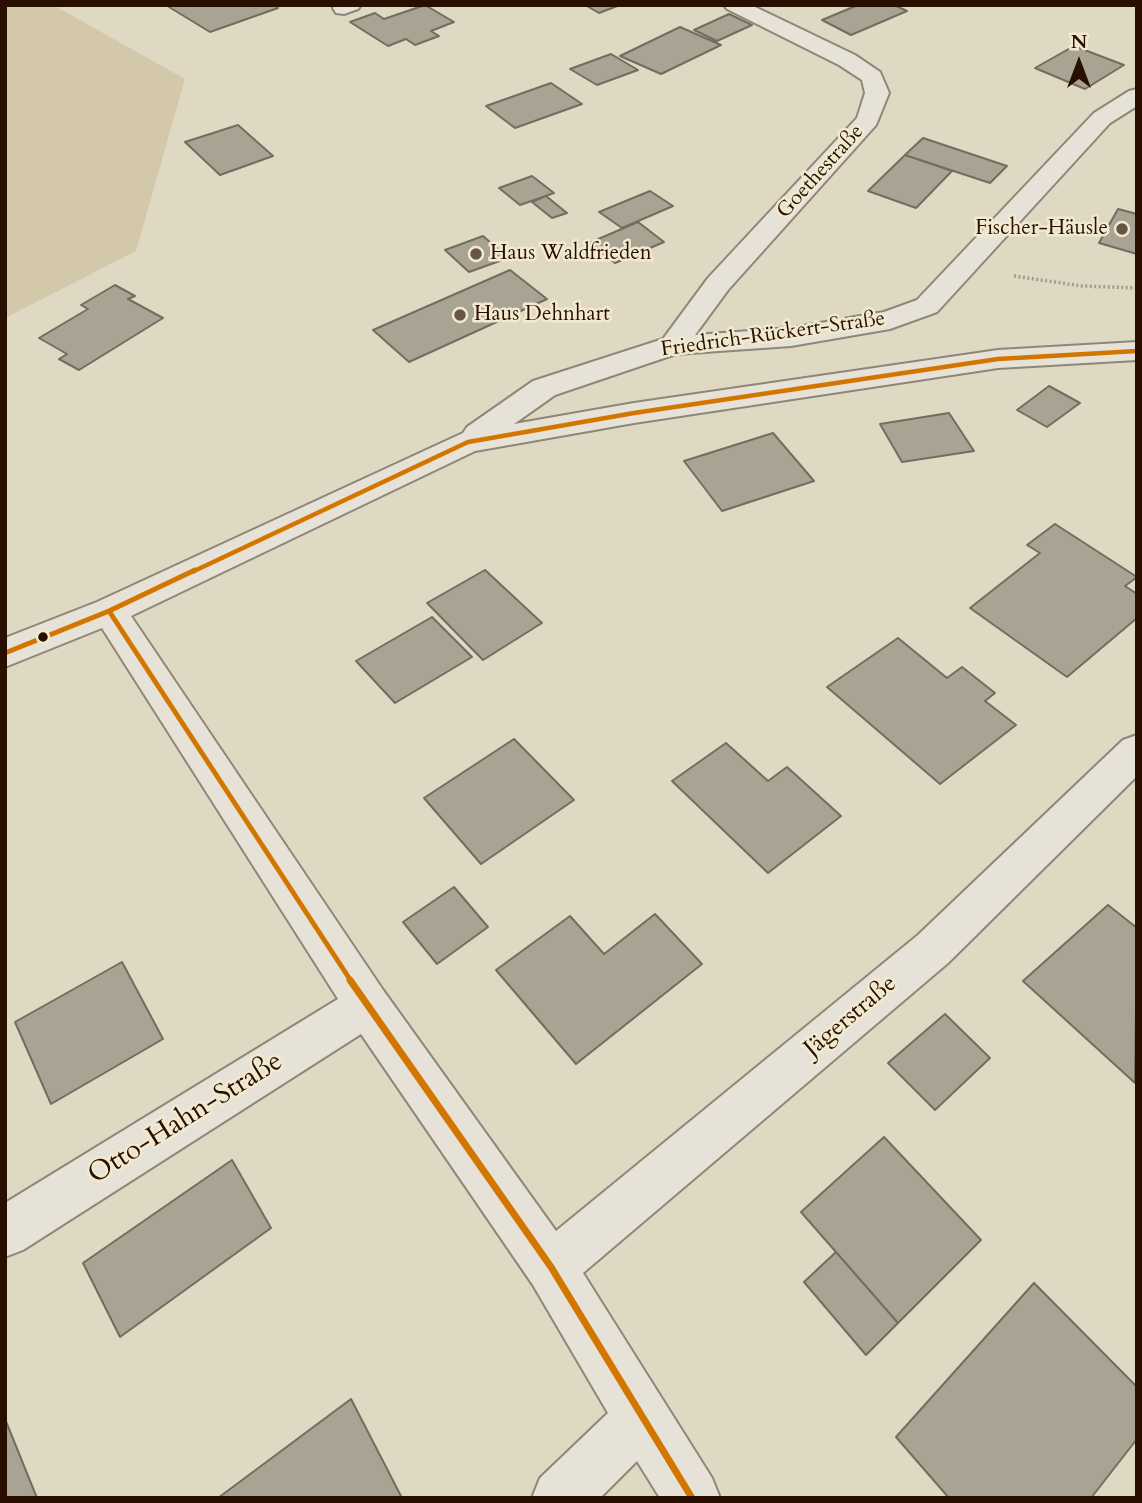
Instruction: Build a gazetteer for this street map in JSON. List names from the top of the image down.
{
  "streets": {
    "street": [
      "Goethestraße",
      "Friedrich-Rückert-Straße",
      "Jägerstraße",
      "Otto-Hahn-Straße"
    ]
  },
  "crossings": [
    ["Goethestraße", "Friedrich-Rückert-Straße"]
  ],
  "places": ["Fischer-Häusle", "Haus Waldfrieden", "Haus Dehnhart"],
  "north": "top"
}
